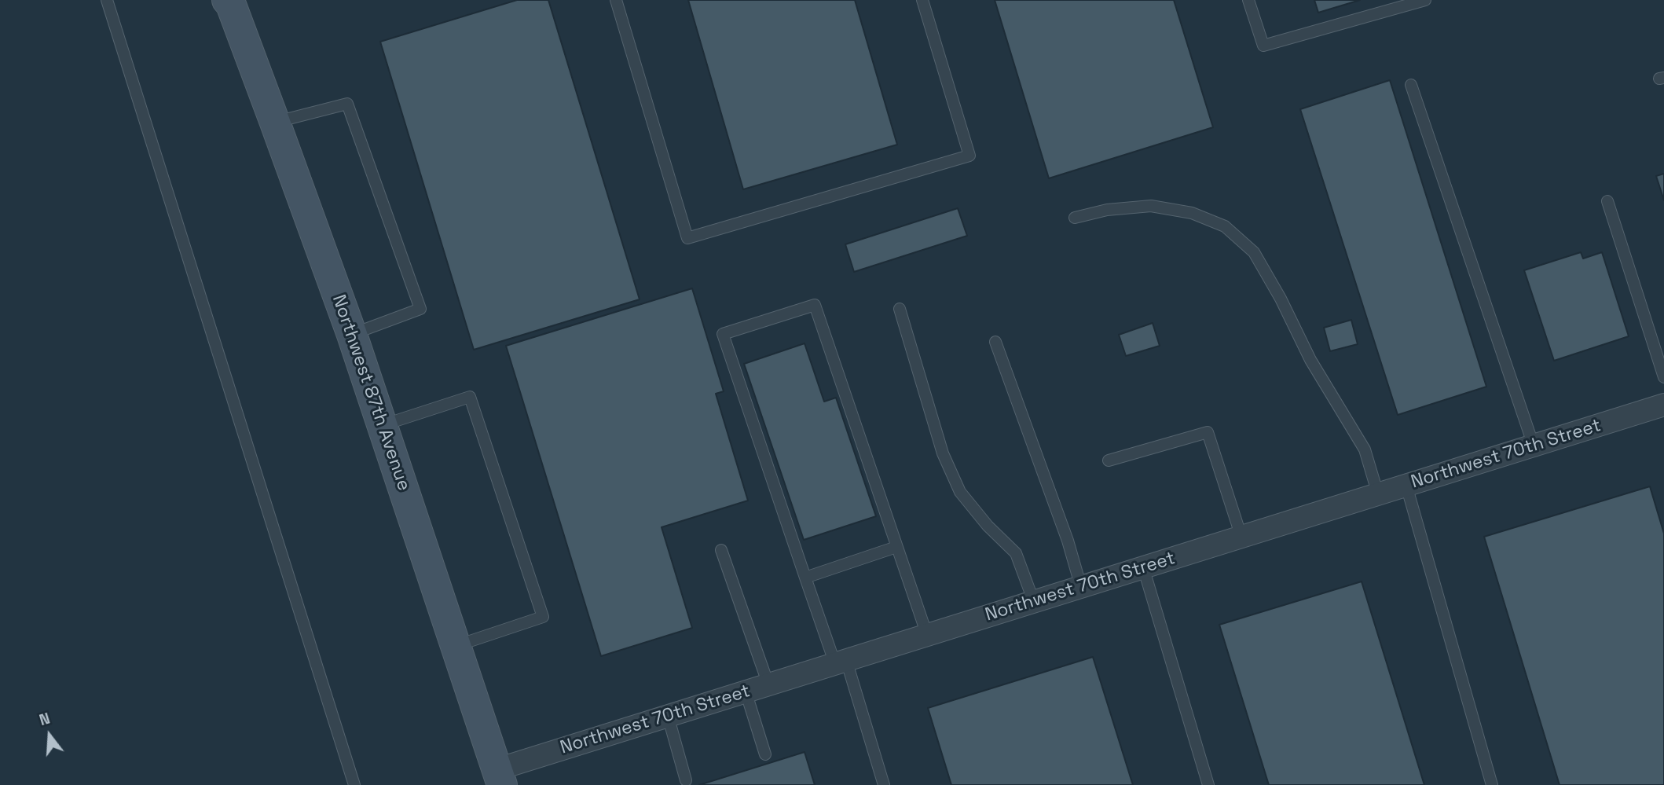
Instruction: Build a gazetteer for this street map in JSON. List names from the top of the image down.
{
  "streets": {
    "main road": ["Northwest 87th Avenue"],
    "street": ["Northwest 70th Street"]
  },
  "crossings": [
    ["Northwest 87th Avenue", "Northwest 70th Street"]
  ],
  "north": "top"
}
